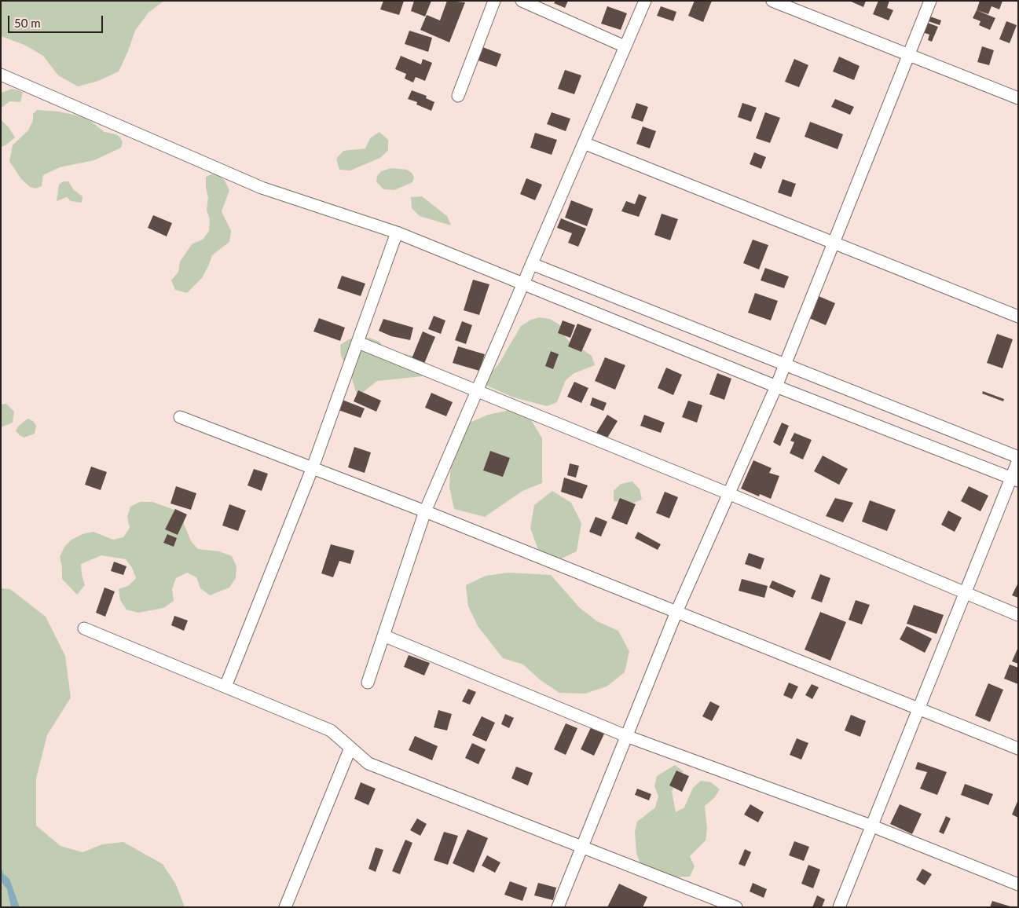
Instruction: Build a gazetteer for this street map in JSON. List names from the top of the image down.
{
  "scale_bar": "50 m"
}
